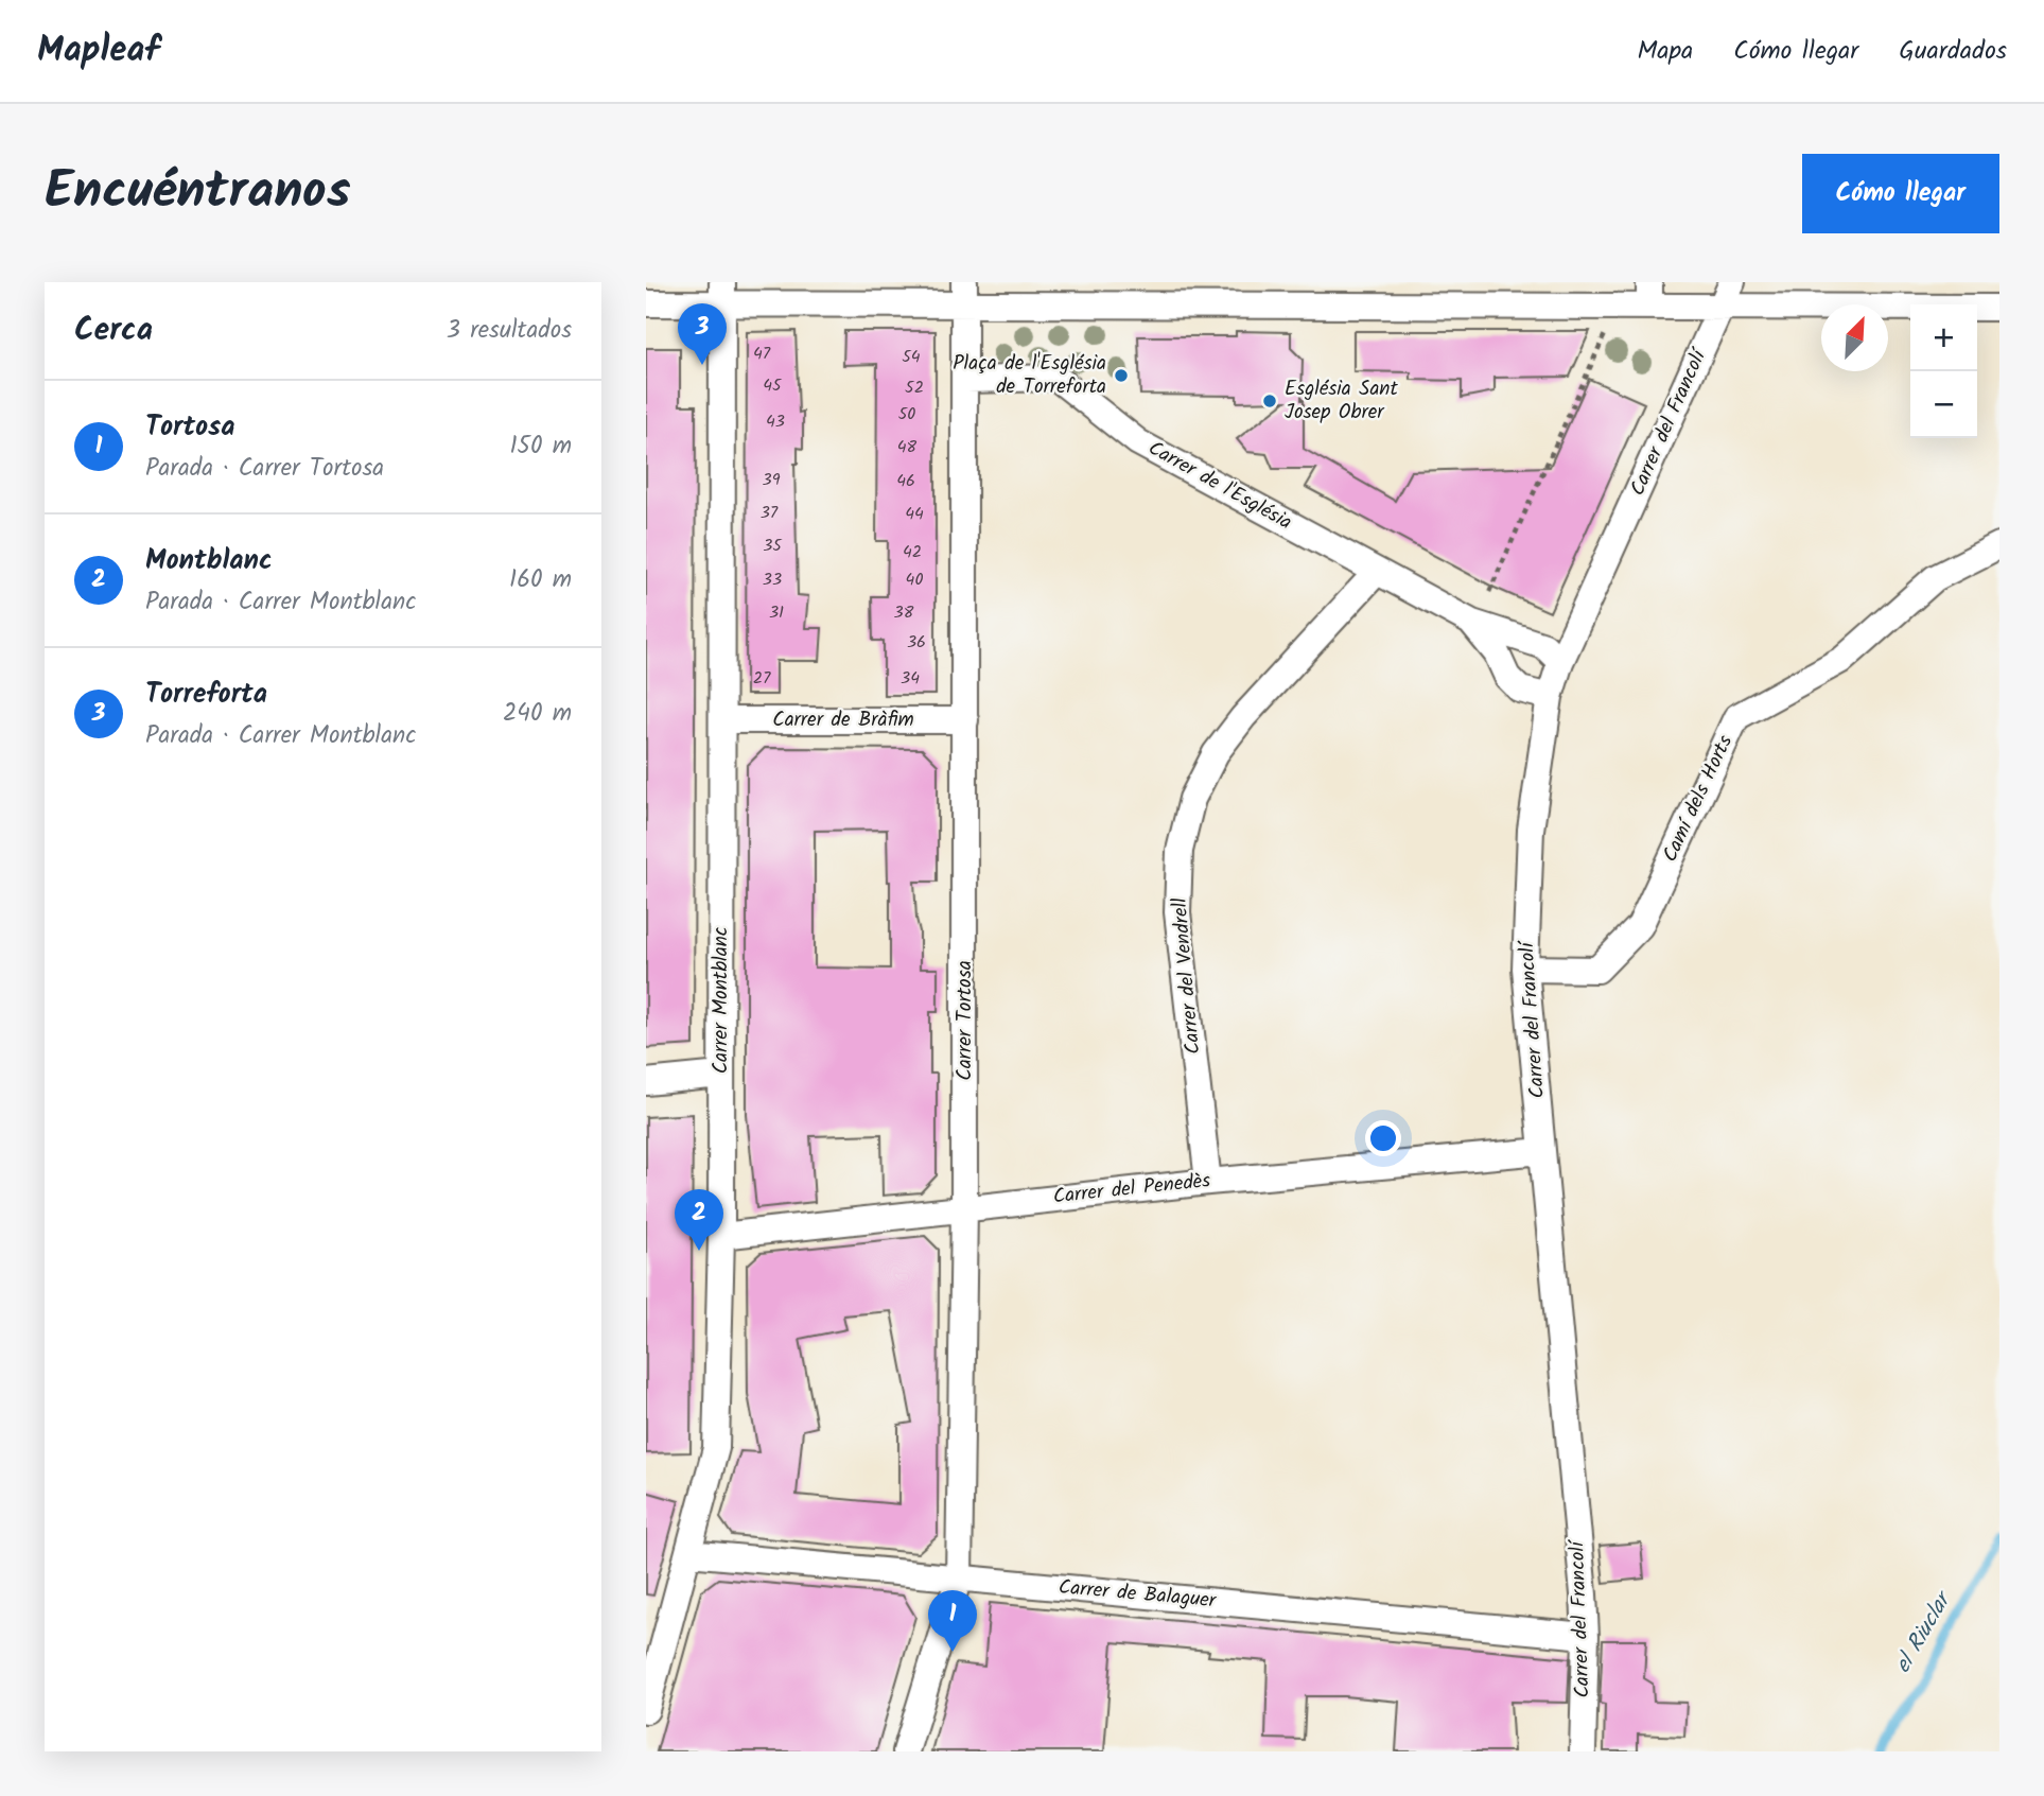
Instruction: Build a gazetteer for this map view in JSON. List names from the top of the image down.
{
  "streets": {
    "street": [
      "Carrer del Francolí",
      "Carrer de l'Església",
      "Carrer de Bràfim",
      "Camí dels Horts",
      "Carrer del Vendrell",
      "Carrer Montblanc",
      "Carrer Tortosa",
      "Carrer del Penedès",
      "Carrer de Balaguer"
    ]
  },
  "crossings": [
    ["Carrer del Francolí", "Carrer de l'Església"],
    ["Carrer del Francolí", "Camí dels Horts"],
    ["Carrer del Francolí", "Carrer del Penedès"],
    ["Carrer del Francolí", "Carrer de Balaguer"],
    ["Carrer de l'Església", "Carrer del Vendrell"],
    ["Carrer de l'Església", "Carrer Tortosa"],
    ["Carrer de Bràfim", "Carrer Montblanc"],
    ["Carrer de Bràfim", "Carrer Tortosa"],
    ["Carrer del Vendrell", "Carrer del Penedès"],
    ["Carrer Montblanc", "Carrer del Penedès"],
    ["Carrer Montblanc", "Carrer de Balaguer"],
    ["Carrer Tortosa", "Carrer del Penedès"],
    ["Carrer Tortosa", "Carrer de Balaguer"]
  ],
  "water": ["el Riuclar"],
  "places": ["Plaça de l'Església de Torreforta", "Església Sant Josep Obrer"],
  "house_numbers": [
    "47",
    "54",
    "45",
    "52",
    "50",
    "43",
    "48",
    "39",
    "46",
    "37",
    "44",
    "35",
    "42",
    "33",
    "40",
    "31",
    "38",
    "36",
    "27",
    "34"
  ],
  "north": "top right",
  "page": {
    "header": "Mapleaf",
    "nav": ["Mapa", "Cómo llegar", "Guardados"],
    "title": "Encuéntranos",
    "buttons": "Cómo llegar",
    "heading": ["Cerca", "3 resultados"],
    "pins": ["3", "2", "1"],
    "map_buttons": ["+", "−"],
    "list": [
      {
        "mark": "1",
        "name": "Tortosa",
        "note": "Parada · Carrer Tortosa",
        "value": "150 m"
      },
      {
        "mark": "2",
        "name": "Montblanc",
        "note": "Parada · Carrer Montblanc",
        "value": "160 m"
      },
      {
        "mark": "3",
        "name": "Torreforta",
        "note": "Parada · Carrer Montblanc",
        "value": "240 m"
      }
    ]
  }
}
